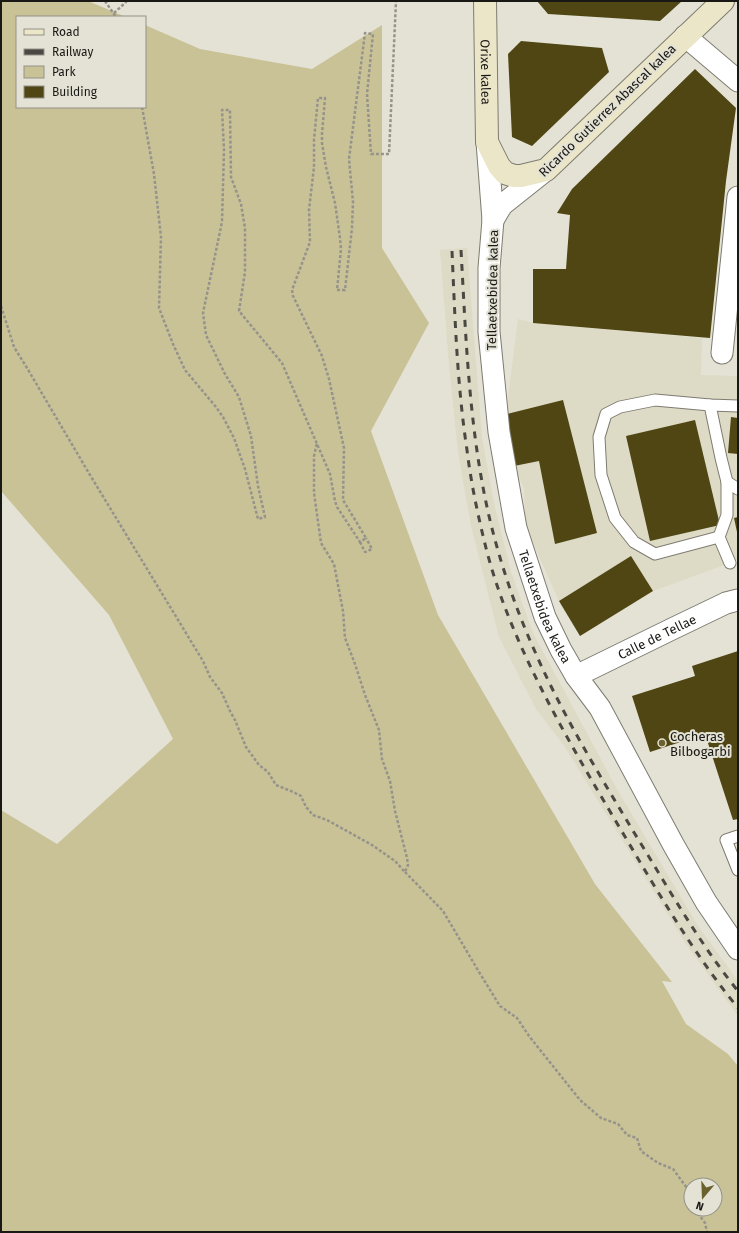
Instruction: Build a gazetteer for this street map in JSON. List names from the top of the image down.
{
  "streets": {
    "main road": ["Orixe kalea", "Ricardo Gutierrez Abascal kalea"],
    "street": ["Tellaetxebidea kalea", "Calle de Tellae"]
  },
  "crossings": [
    ["Orixe kalea", "Ricardo Gutierrez Abascal kalea"],
    ["Orixe kalea", "Tellaetxebidea kalea"],
    ["Ricardo Gutierrez Abascal kalea", "Tellaetxebidea kalea"],
    ["Tellaetxebidea kalea", "Calle de Tellae"]
  ],
  "places": ["Cocheras Bilbogarbi"],
  "legend": [
    "Road",
    "Railway",
    "Park",
    "Building"
  ],
  "north": "bottom"
}
